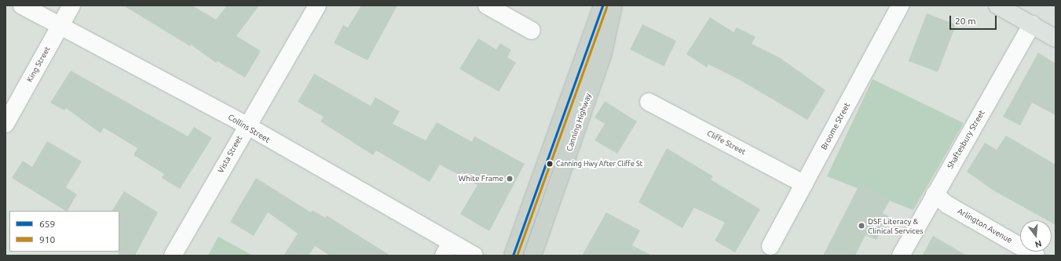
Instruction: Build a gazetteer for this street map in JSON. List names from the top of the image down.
{
  "streets": {
    "highway": ["Canning Highway"],
    "street": [
      "King Street",
      "Broome Street",
      "Collins Street",
      "Shaftesbury Street",
      "Cliffe Street",
      "Vista Street",
      "Arlington Avenue"
    ]
  },
  "crossings": [
    ["King Street", "Collins Street"],
    ["Broome Street", "Cliffe Street"],
    ["Collins Street", "Vista Street"],
    ["Shaftesbury Street", "Arlington Avenue"]
  ],
  "places": ["Canning Hwy After Cliffe St", "White Frame", "DSF Literacy & Clinical Services"],
  "lines": ["transit line 659", "transit line 910"],
  "legend": ["659", "910"],
  "scale_bar": "20 m",
  "north": "bottom"
}
